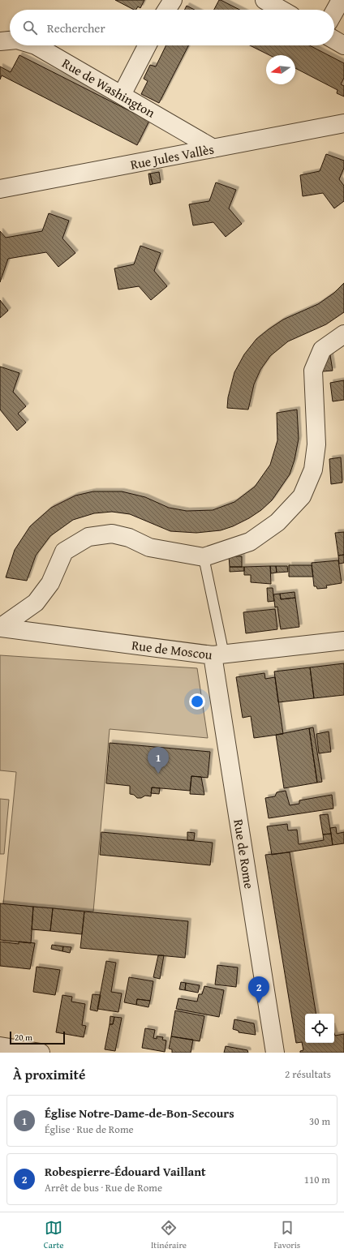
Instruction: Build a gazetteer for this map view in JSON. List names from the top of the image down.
{
  "streets": {
    "street": [
      "Rue de Washington",
      "Rue Jules Vallès",
      "Rue de Moscou",
      "Rue de Rome"
    ]
  },
  "crossings": [
    ["Rue de Washington", "Rue Jules Vallès"],
    ["Rue de Moscou", "Rue de Rome"]
  ],
  "scale_bar": "20 m",
  "north": "left",
  "page": {
    "search": "Rechercher",
    "pins": ["1", "2"],
    "scale": "20 m",
    "heading": ["À proximité", "2 résultats"],
    "list": [
      {
        "mark": "1",
        "name": "Église Notre-Dame-de-Bon-Secours",
        "note": "Église · Rue de Rome",
        "value": "30 m"
      },
      {
        "mark": "2",
        "name": "Robespierre-Édouard Vaillant",
        "note": "Arrêt de bus · Rue de Rome",
        "value": "110 m"
      }
    ],
    "nav": ["Carte", "Itinéraire", "Favoris"]
  }
}
